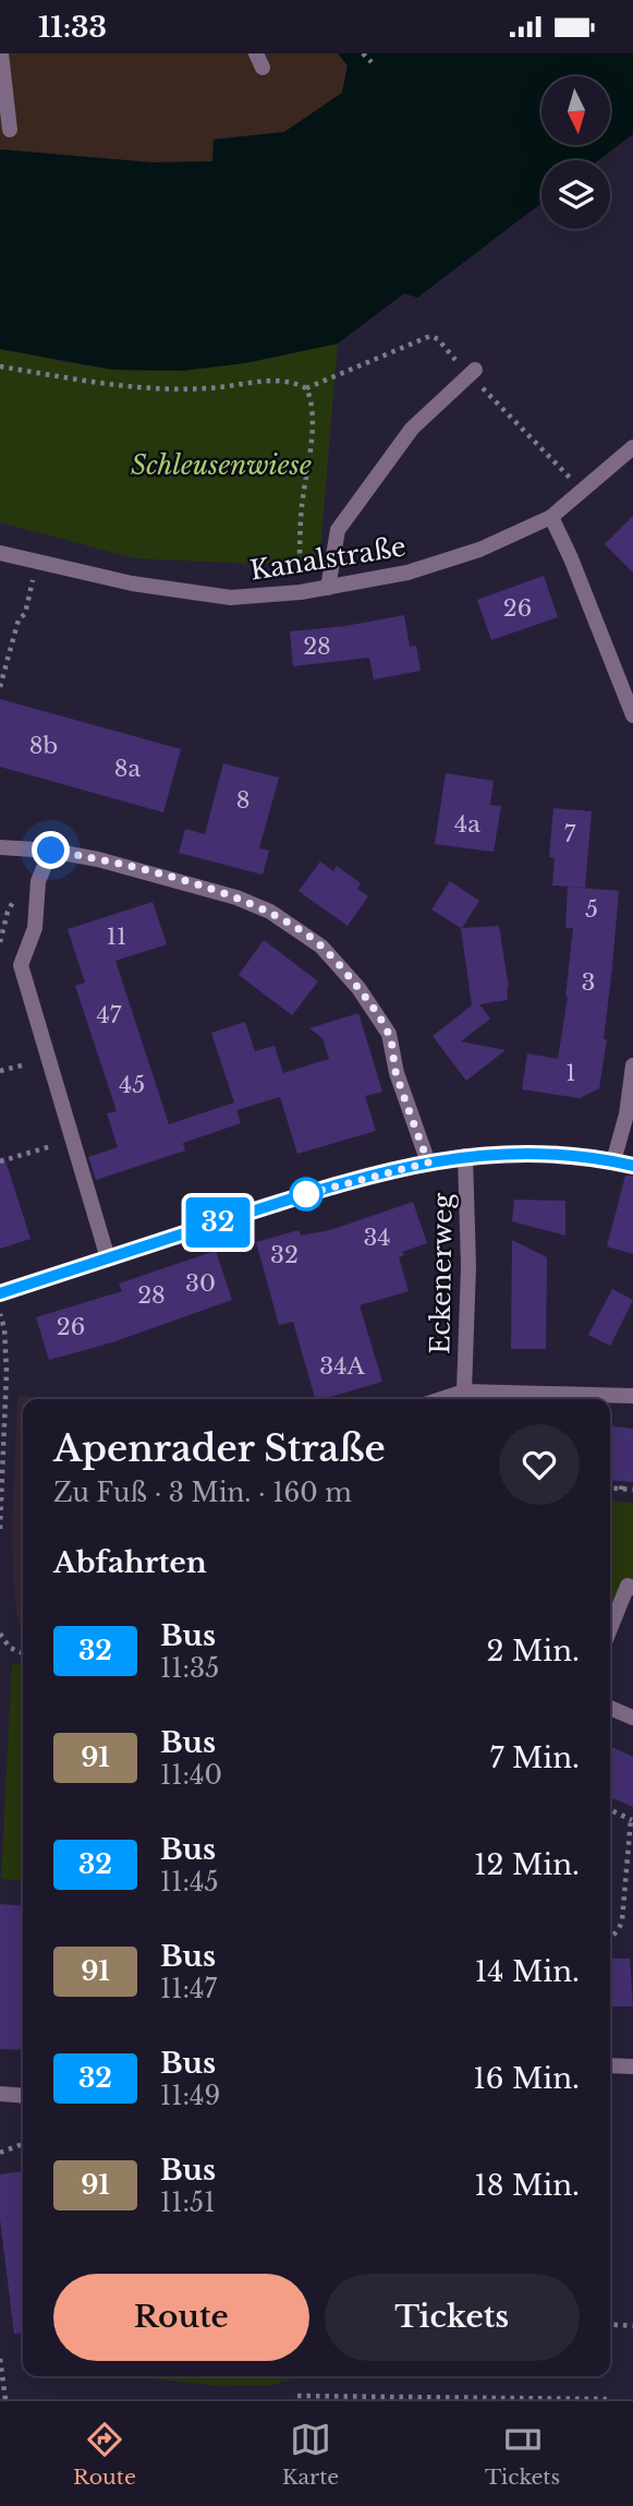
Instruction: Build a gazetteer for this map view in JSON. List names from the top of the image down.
{
  "streets": {
    "street": ["Kanalstraße", "Eckenerweg"]
  },
  "parks": ["Schleusenwiese"],
  "lines": ["bus line 32"],
  "house_numbers": [
    "26",
    "28",
    "8b",
    "8a",
    "8",
    "4a",
    "7",
    "5",
    "11",
    "3",
    "47",
    "1",
    "45",
    "34",
    "32",
    "30",
    "28",
    "26",
    "34A"
  ],
  "north": "bottom",
  "page": {
    "status": "11:33",
    "on_map": "32",
    "heading": [
      ["Apenrader Straße", "Zu Fuß · 3 Min. · 160 m"],
      "Abfahrten"
    ],
    "list": [
      {
        "mark": "32",
        "name": "Bus",
        "note": "11:35",
        "value": "2 Min."
      },
      {
        "mark": "91",
        "name": "Bus",
        "note": "11:40",
        "value": "7 Min."
      },
      {
        "mark": "32",
        "name": "Bus",
        "note": "11:45",
        "value": "12 Min."
      },
      {
        "mark": "91",
        "name": "Bus",
        "note": "11:47",
        "value": "14 Min."
      },
      {
        "mark": "32",
        "name": "Bus",
        "note": "11:49",
        "value": "16 Min."
      },
      {
        "mark": "91",
        "name": "Bus",
        "note": "11:51",
        "value": "18 Min."
      }
    ],
    "buttons": ["Route", "Tickets"],
    "tabs": ["Route", "Karte", "Tickets"]
  }
}
